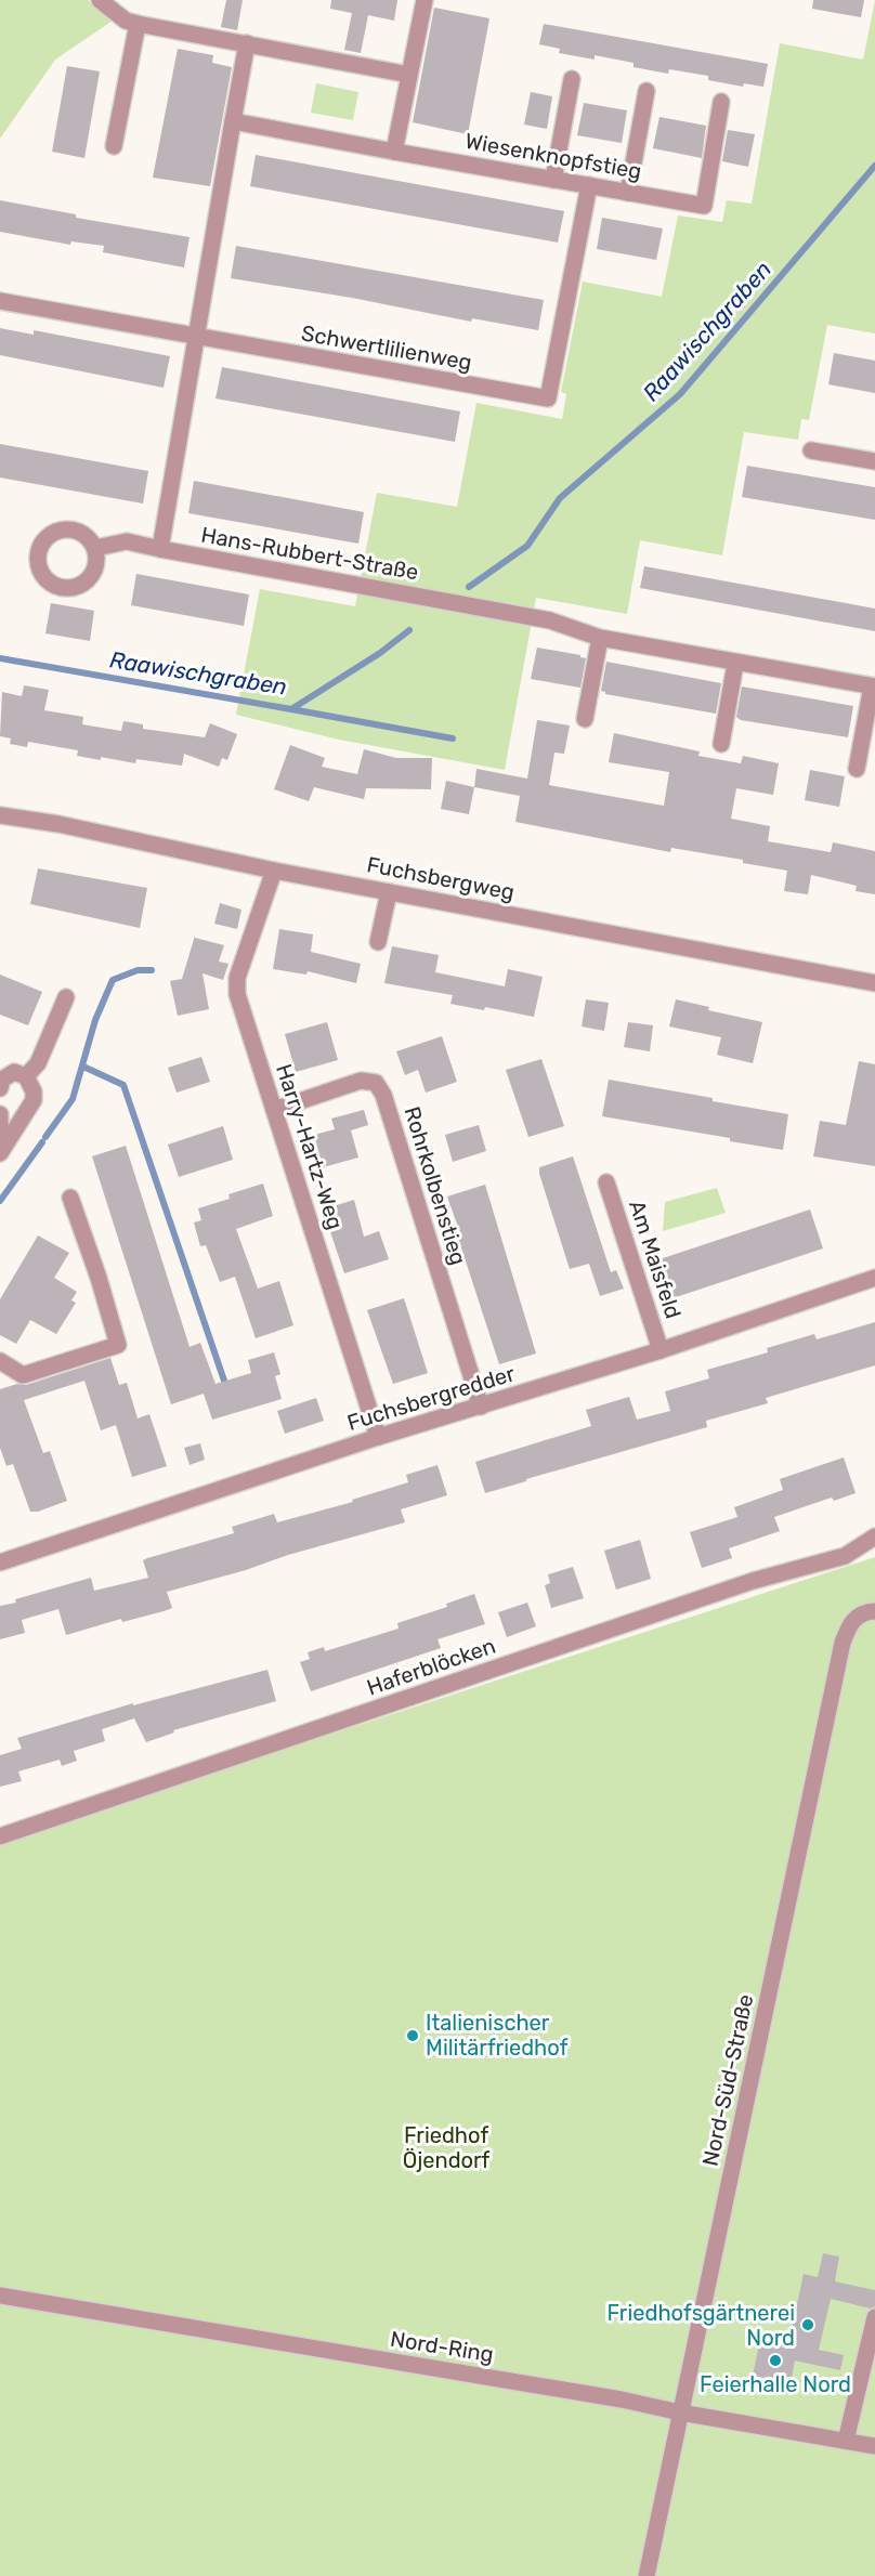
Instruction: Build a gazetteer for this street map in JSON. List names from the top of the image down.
{
  "streets": {
    "street": [
      "Wiesenknopfstieg",
      "Schwertlilienweg",
      "Hans-Rubbert-Straße",
      "Fuchsbergweg",
      "Harry-Hartz-Weg",
      "Rohrkolbenstieg",
      "Am Maisfeld",
      "Fuchsbergredder",
      "Haferblöcken",
      "Nord-Süd-Straße",
      "Nord-Ring"
    ]
  },
  "crossings": [
    ["Wiesenknopfstieg", "Schwertlilienweg"],
    ["Fuchsbergweg", "Harry-Hartz-Weg"],
    ["Harry-Hartz-Weg", "Rohrkolbenstieg"],
    ["Harry-Hartz-Weg", "Fuchsbergredder"],
    ["Rohrkolbenstieg", "Fuchsbergredder"],
    ["Am Maisfeld", "Fuchsbergredder"],
    ["Nord-Süd-Straße", "Nord-Ring"]
  ],
  "water": ["Raawischgraben"],
  "parks": ["Friedhof Öjendorf"],
  "places": ["Italienischer Militärfriedhof", "Friedhofsgärtnerei Nord", "Feierhalle Nord"]
}
